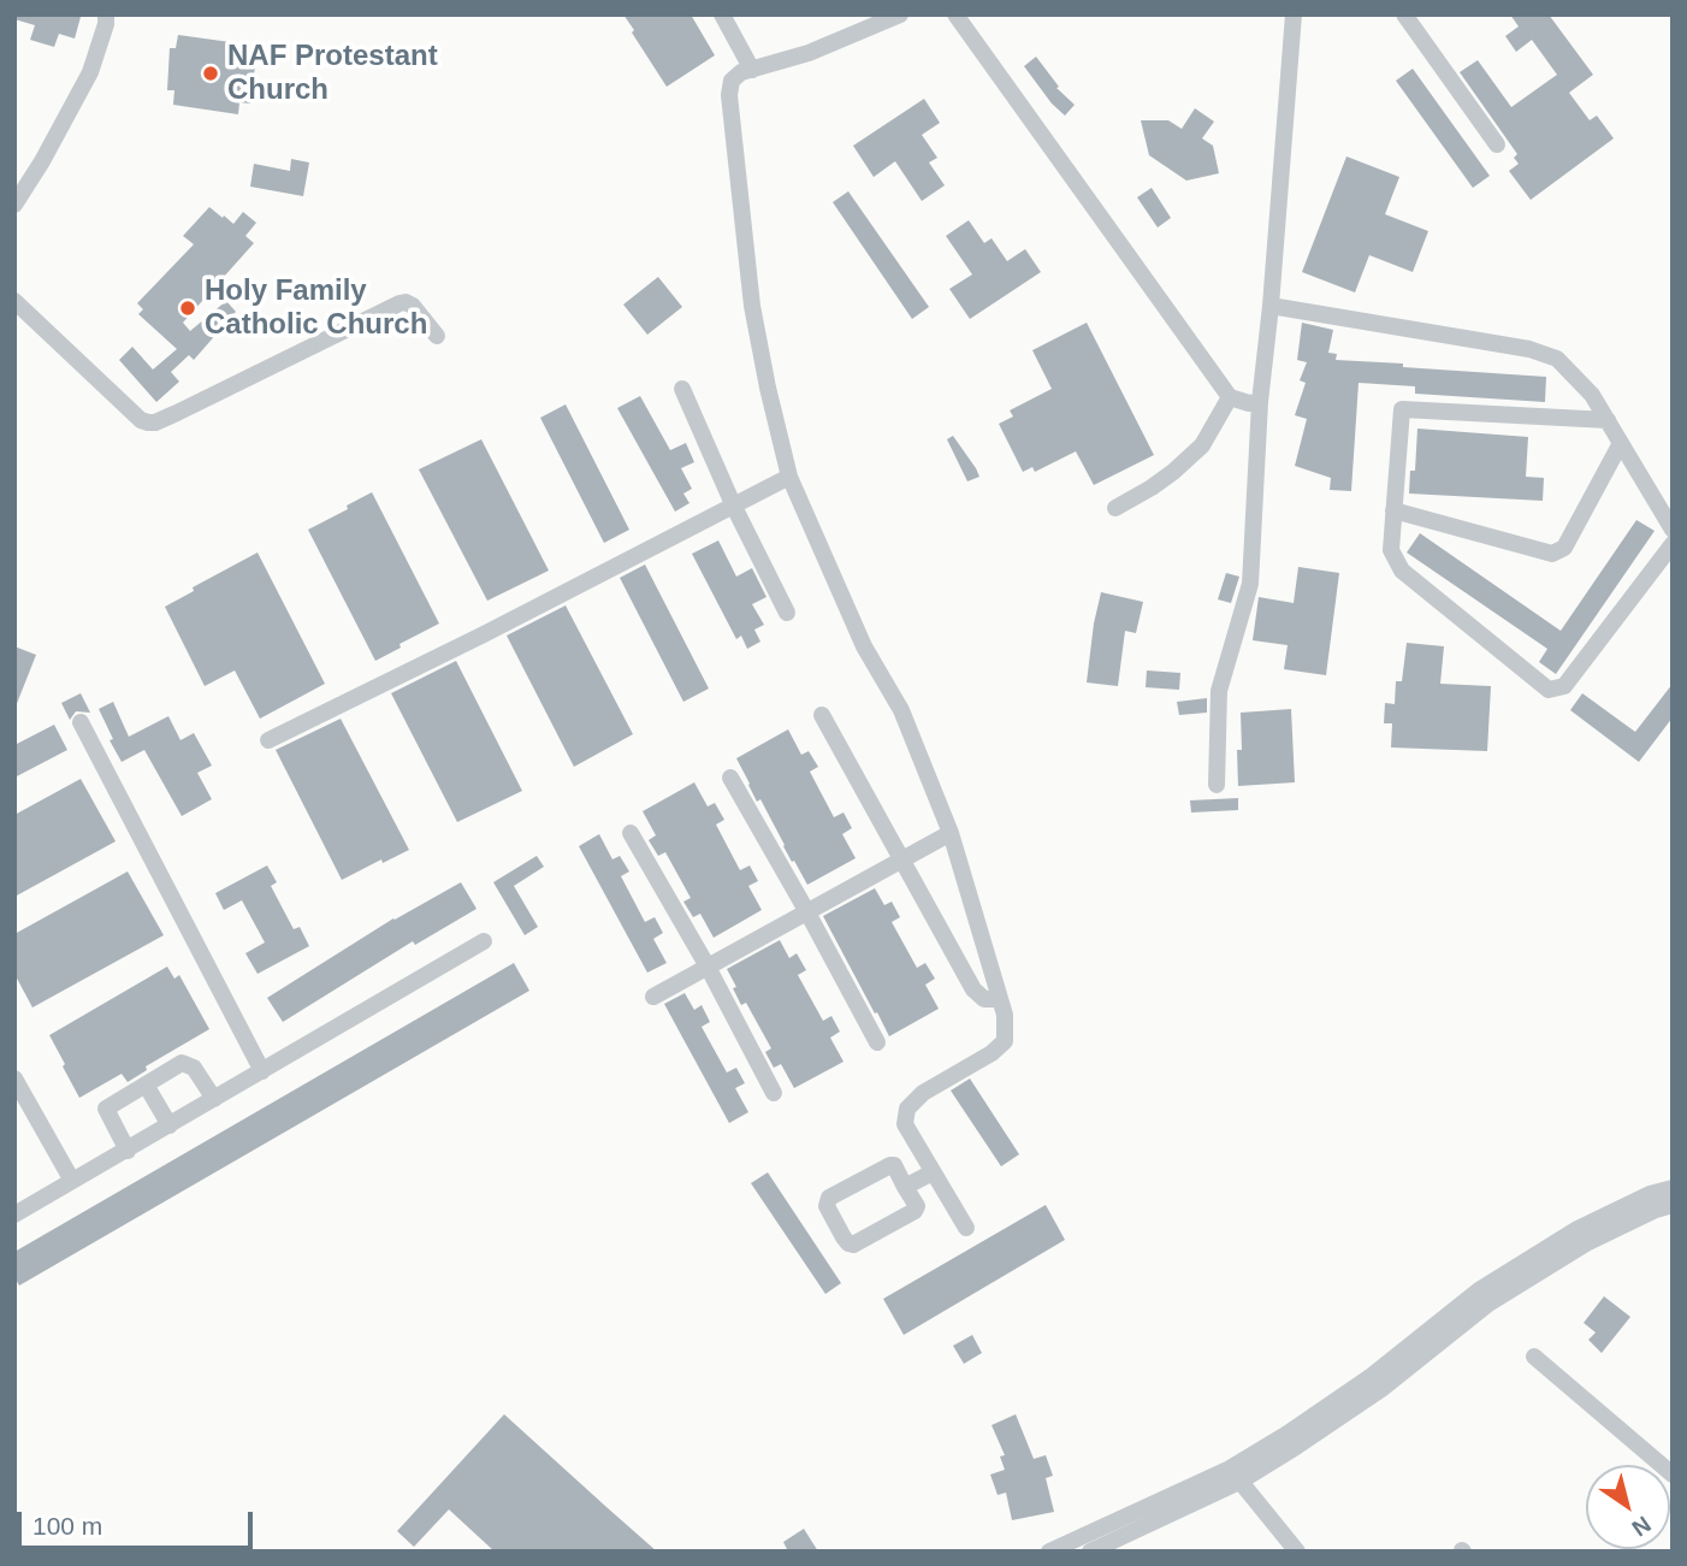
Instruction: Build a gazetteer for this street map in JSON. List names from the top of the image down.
{
  "places": ["NAF Protestant Church", "Holy Family Catholic Church"],
  "scale_bar": "100 m",
  "north": "bottom right"
}
